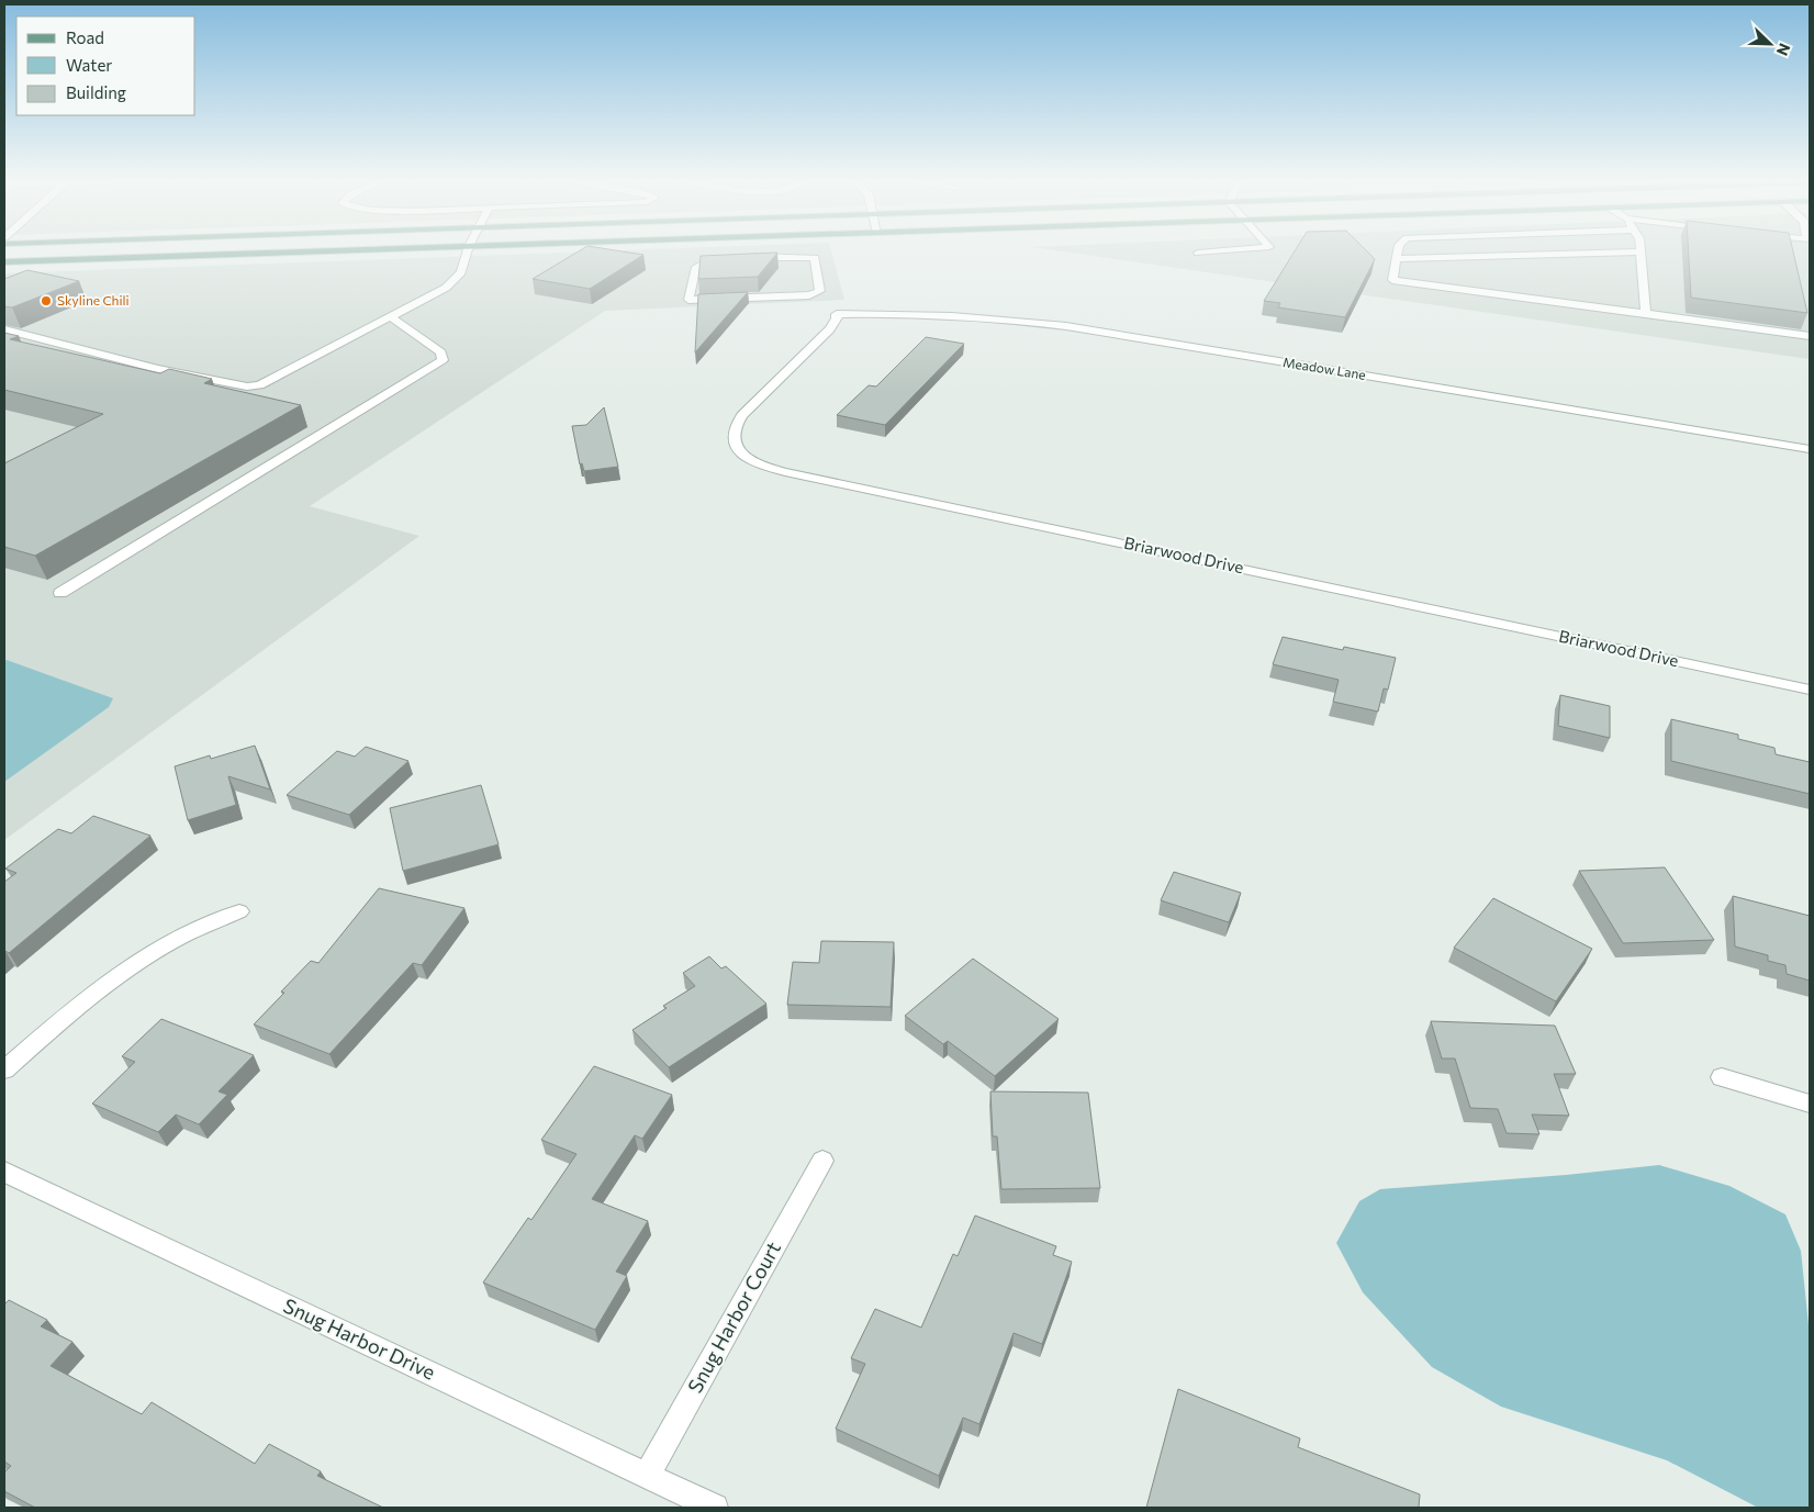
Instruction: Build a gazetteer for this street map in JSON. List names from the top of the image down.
{
  "streets": {
    "street": [
      "Meadow Lane",
      "Briarwood Drive",
      "Snug Harbor Court",
      "Snug Harbor Drive"
    ]
  },
  "crossings": [
    ["Meadow Lane", "Briarwood Drive"],
    ["Snug Harbor Court", "Snug Harbor Drive"]
  ],
  "places": ["Skyline Chili"],
  "legend": ["Road", "Water", "Building"],
  "north": "bottom right"
}
